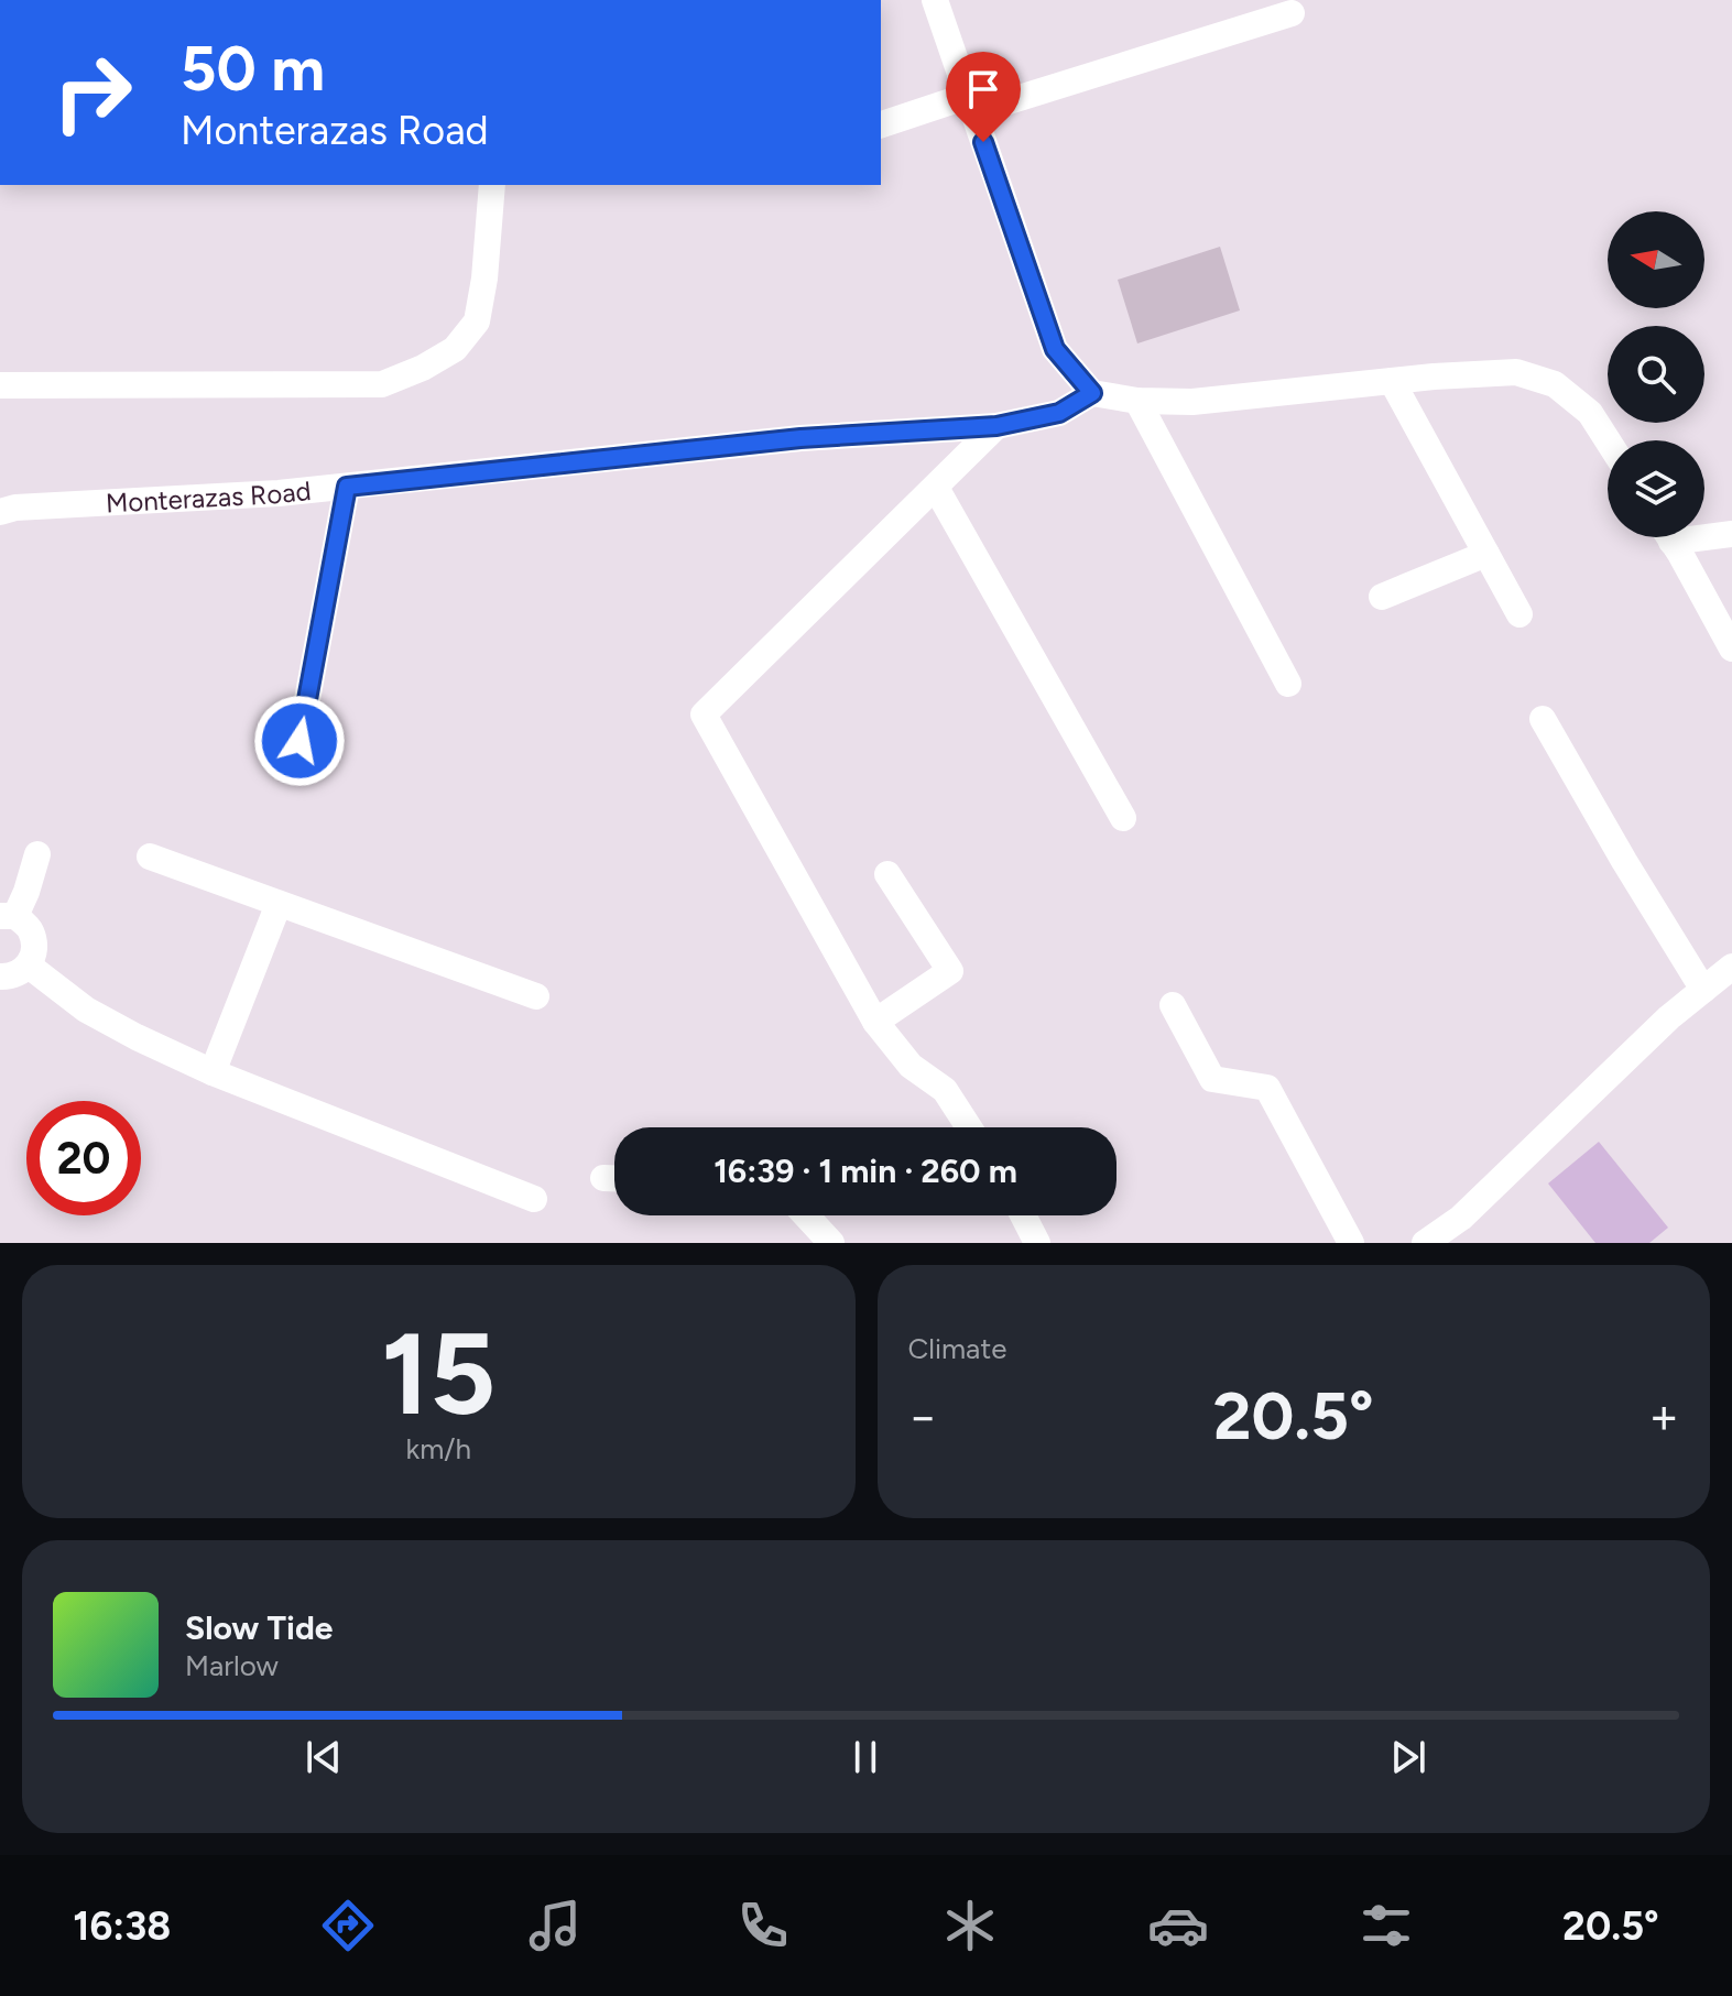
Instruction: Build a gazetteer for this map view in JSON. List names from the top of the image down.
{
  "streets": {
    "street": ["Monterazas Road"]
  },
  "north": "left",
  "page": {
    "turn": ["50 m", "Monterazas Road"],
    "limit": "20",
    "trip": "16:39 · 1 min · 260 m",
    "tile": [
      ["15", "km/h"],
      "Climate"
    ],
    "heat": ["−", "20.5°", "+"],
    "song": ["Slow Tide", "Marlow"],
    "tabs": ["16:38", "20.5°"]
  }
}
